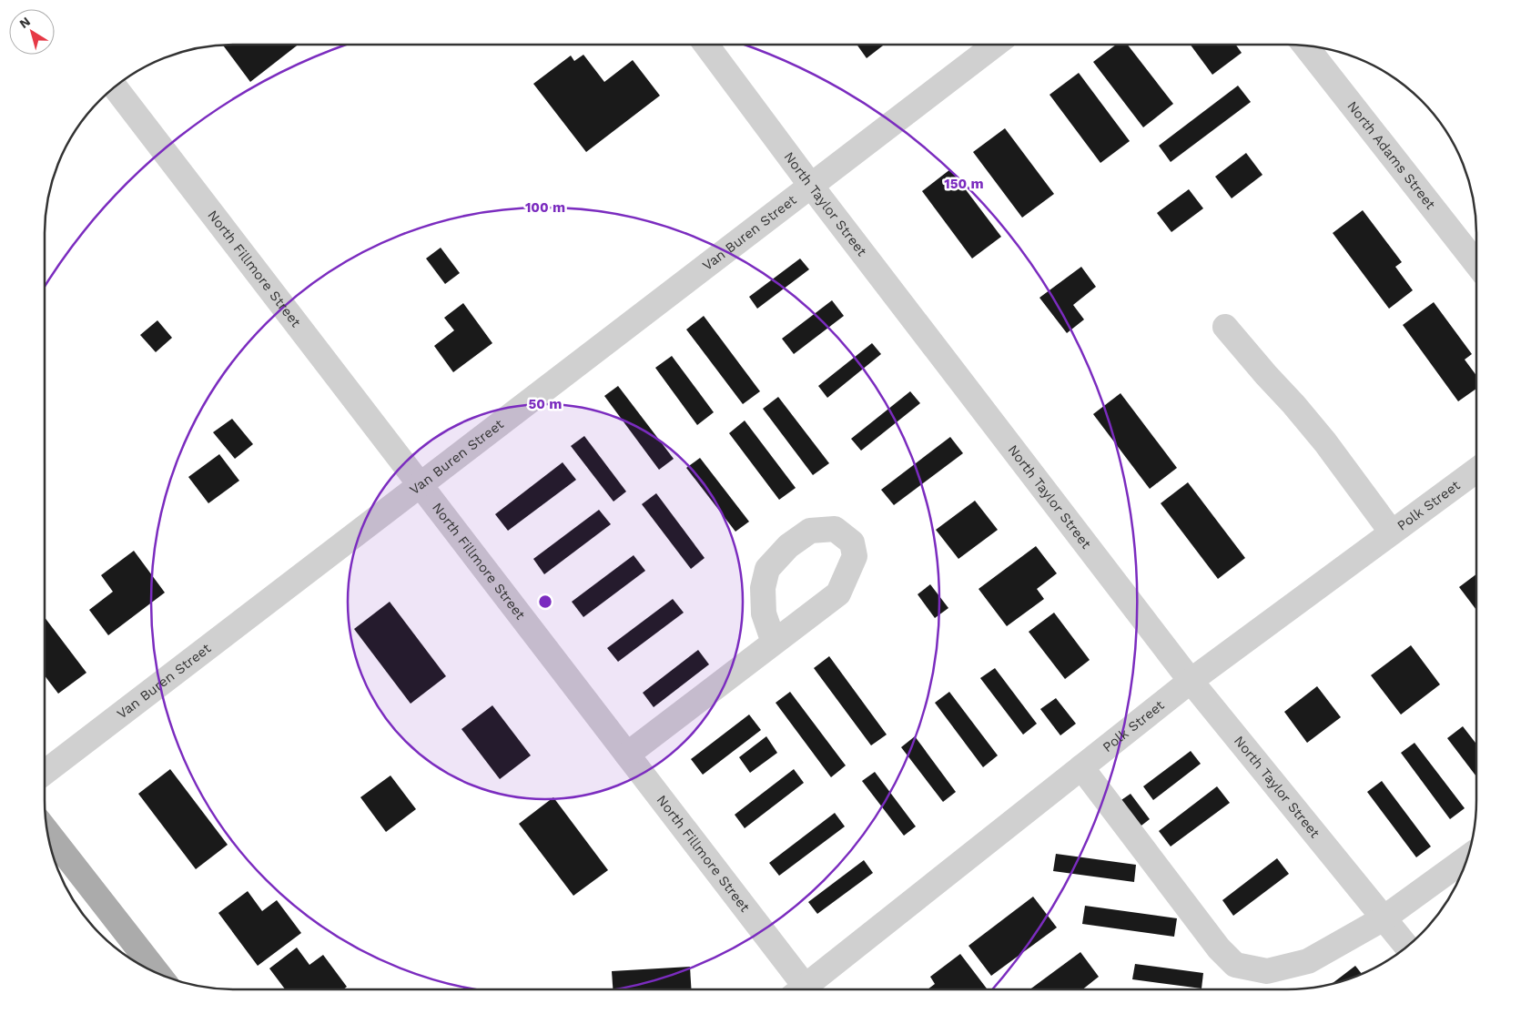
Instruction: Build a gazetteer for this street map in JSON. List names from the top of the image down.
{
  "streets": {
    "street": [
      "North Adams Street",
      "North Taylor Street",
      "Van Buren Street",
      "North Fillmore Street",
      "Polk Street"
    ]
  },
  "crossings": [
    ["North Taylor Street", "Van Buren Street"],
    ["North Taylor Street", "Polk Street"],
    ["Van Buren Street", "North Fillmore Street"]
  ],
  "north": "top left",
  "rings": ["150 m", "100 m", "50 m"]
}
